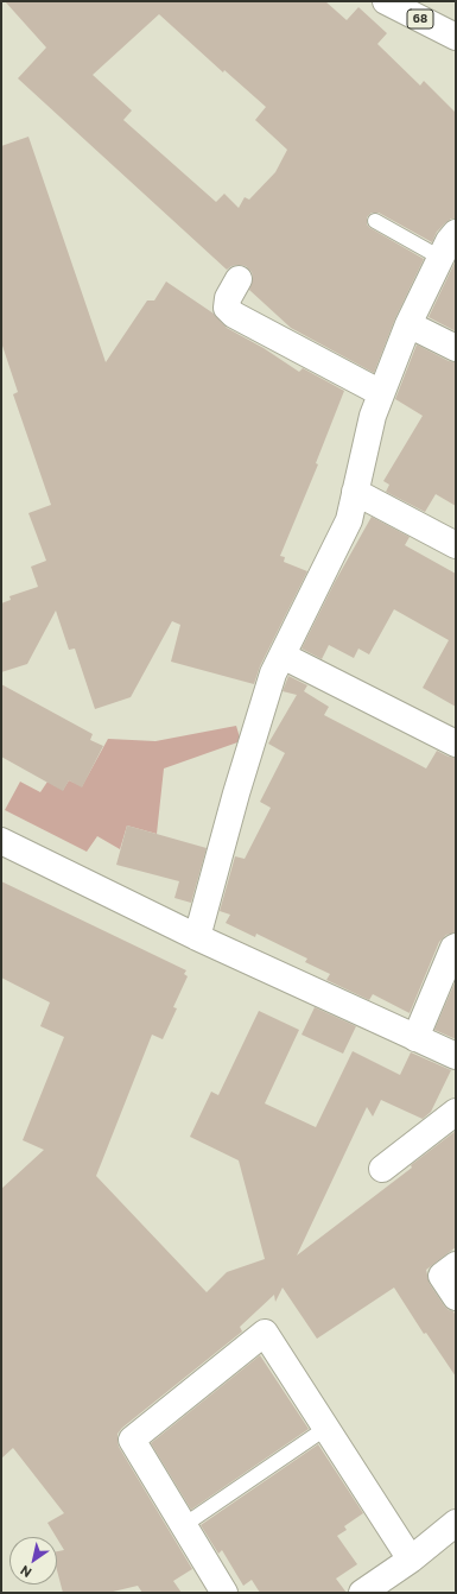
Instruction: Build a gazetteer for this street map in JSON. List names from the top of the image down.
{
  "streets": {
    "street": ["68"]
  },
  "north": "bottom left"
}
